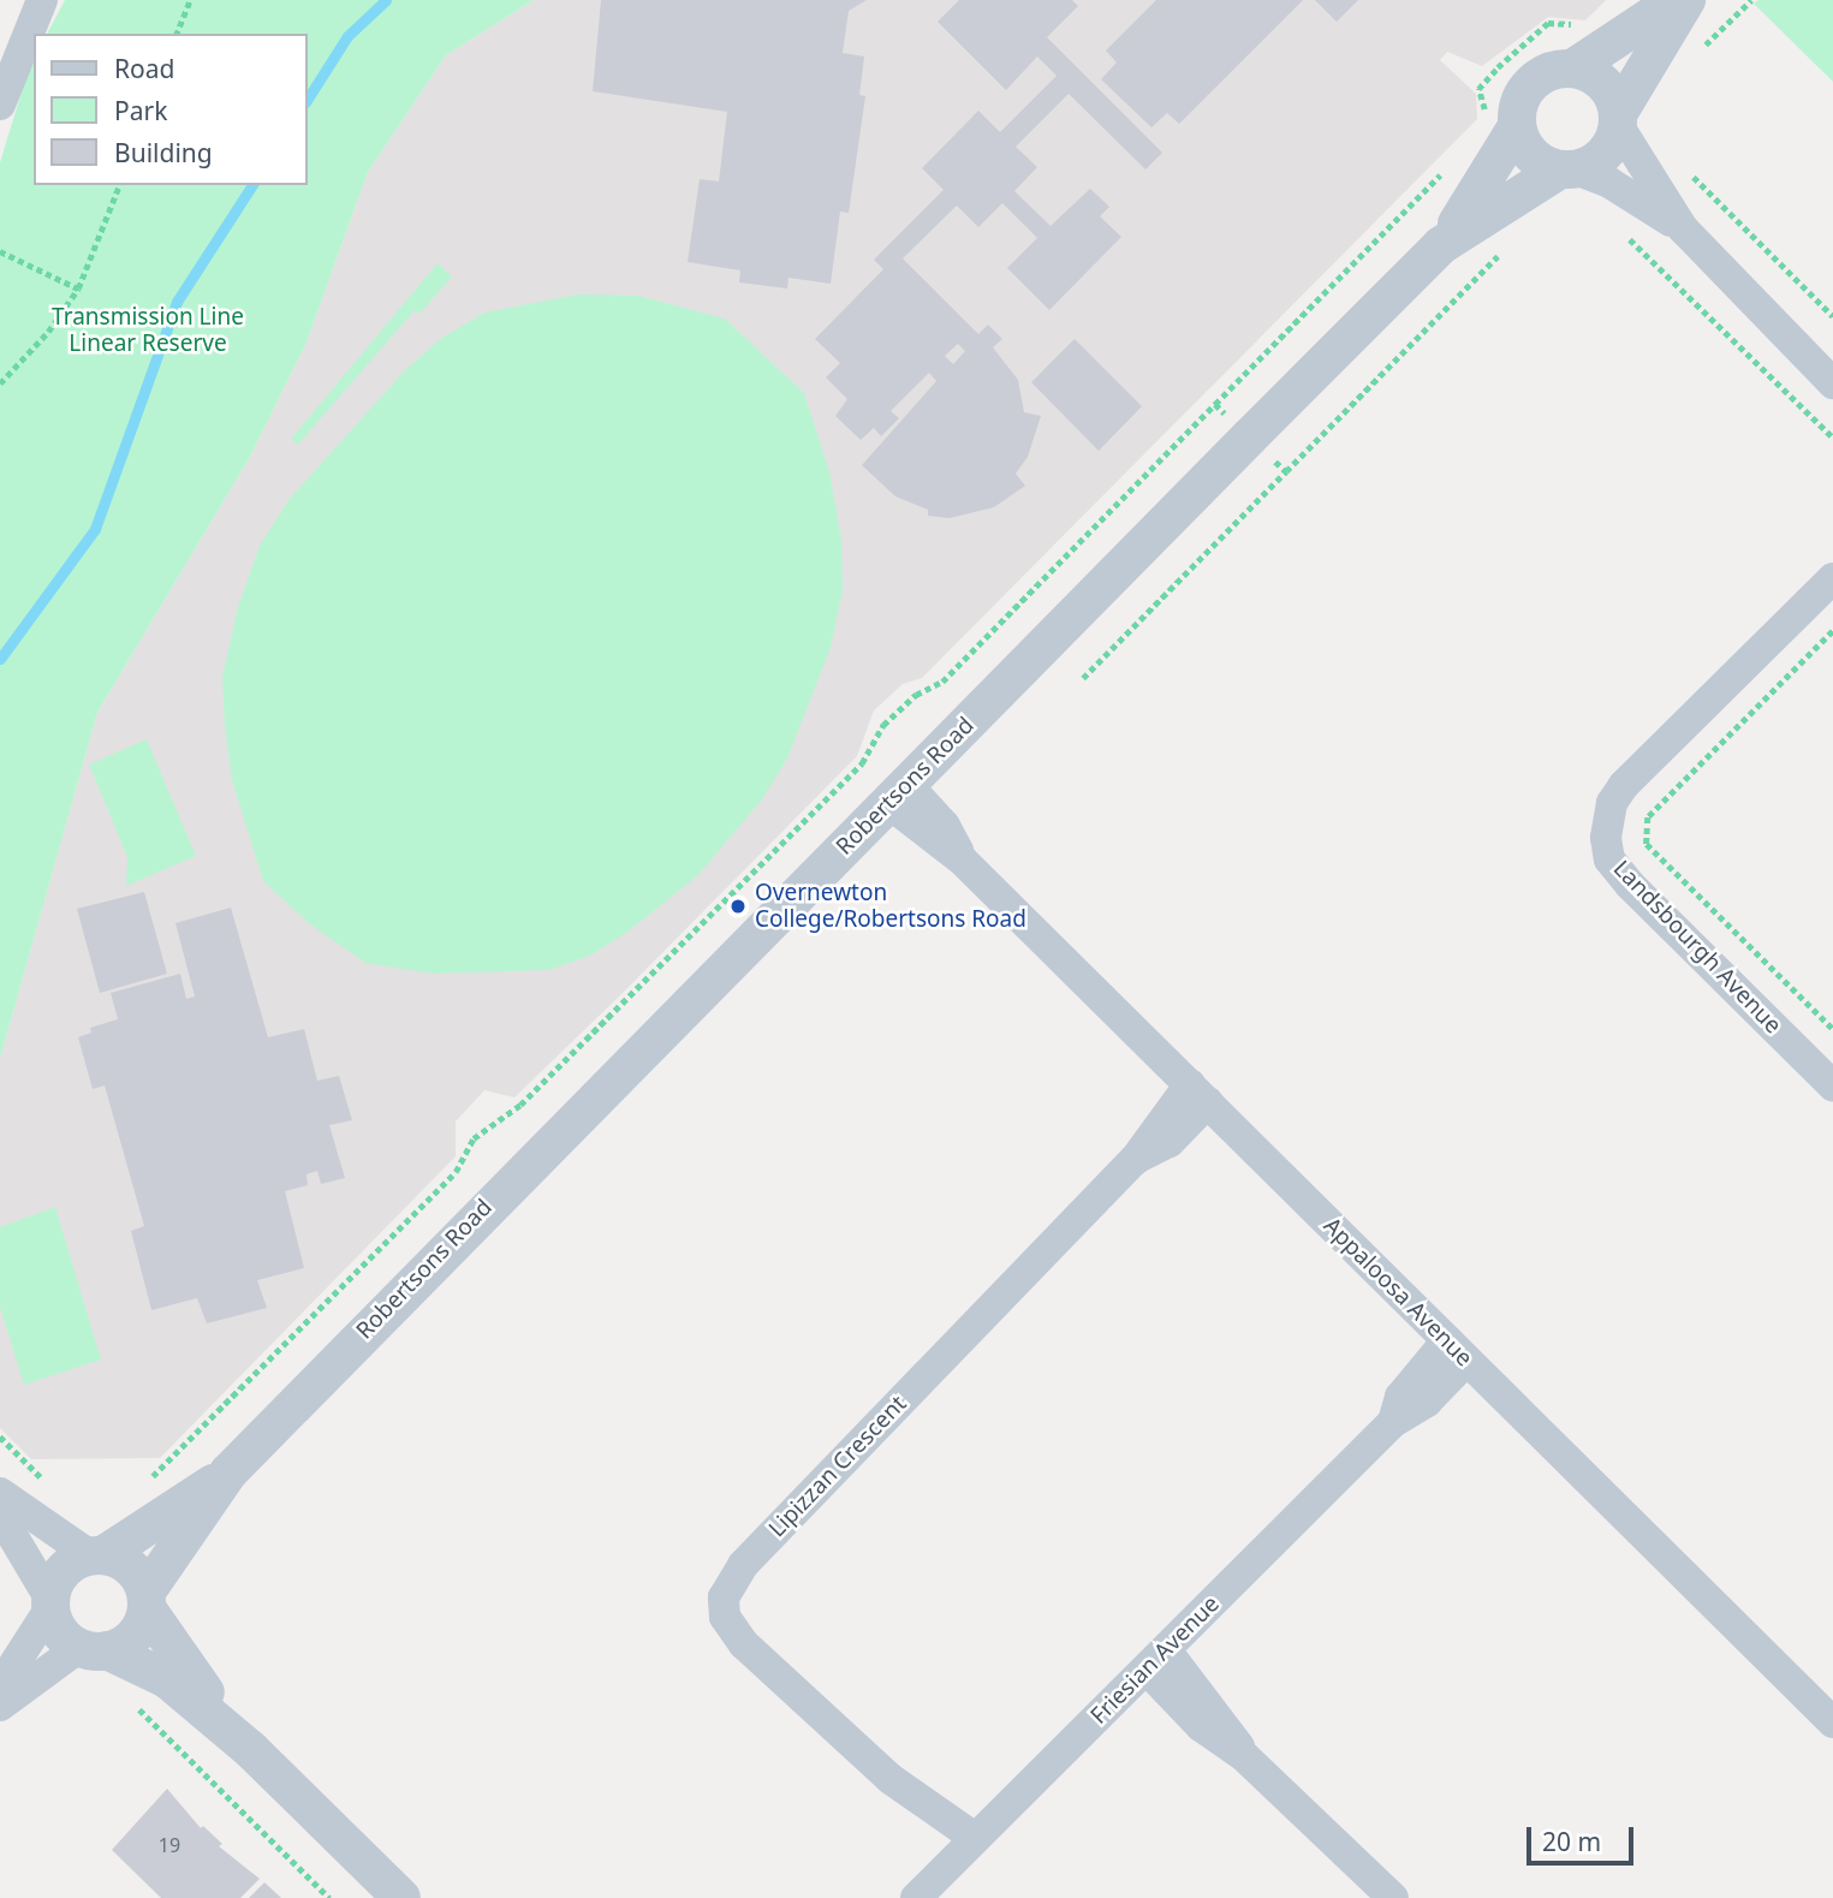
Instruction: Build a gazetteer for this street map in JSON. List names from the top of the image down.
{
  "streets": {
    "street": [
      "Robertsons Road",
      "Landsbourgh Avenue",
      "Appaloosa Avenue",
      "Lipizzan Crescent",
      "Friesian Avenue"
    ]
  },
  "crossings": [
    ["Robertsons Road", "Appaloosa Avenue"],
    ["Appaloosa Avenue", "Lipizzan Crescent"],
    ["Appaloosa Avenue", "Friesian Avenue"],
    ["Lipizzan Crescent", "Friesian Avenue"]
  ],
  "parks": ["Transmission Line Linear Reserve"],
  "places": ["Overnewton College/Robertsons Road"],
  "house_numbers": ["19"],
  "legend": ["Road", "Park", "Building"],
  "scale_bar": "20 m"
}
